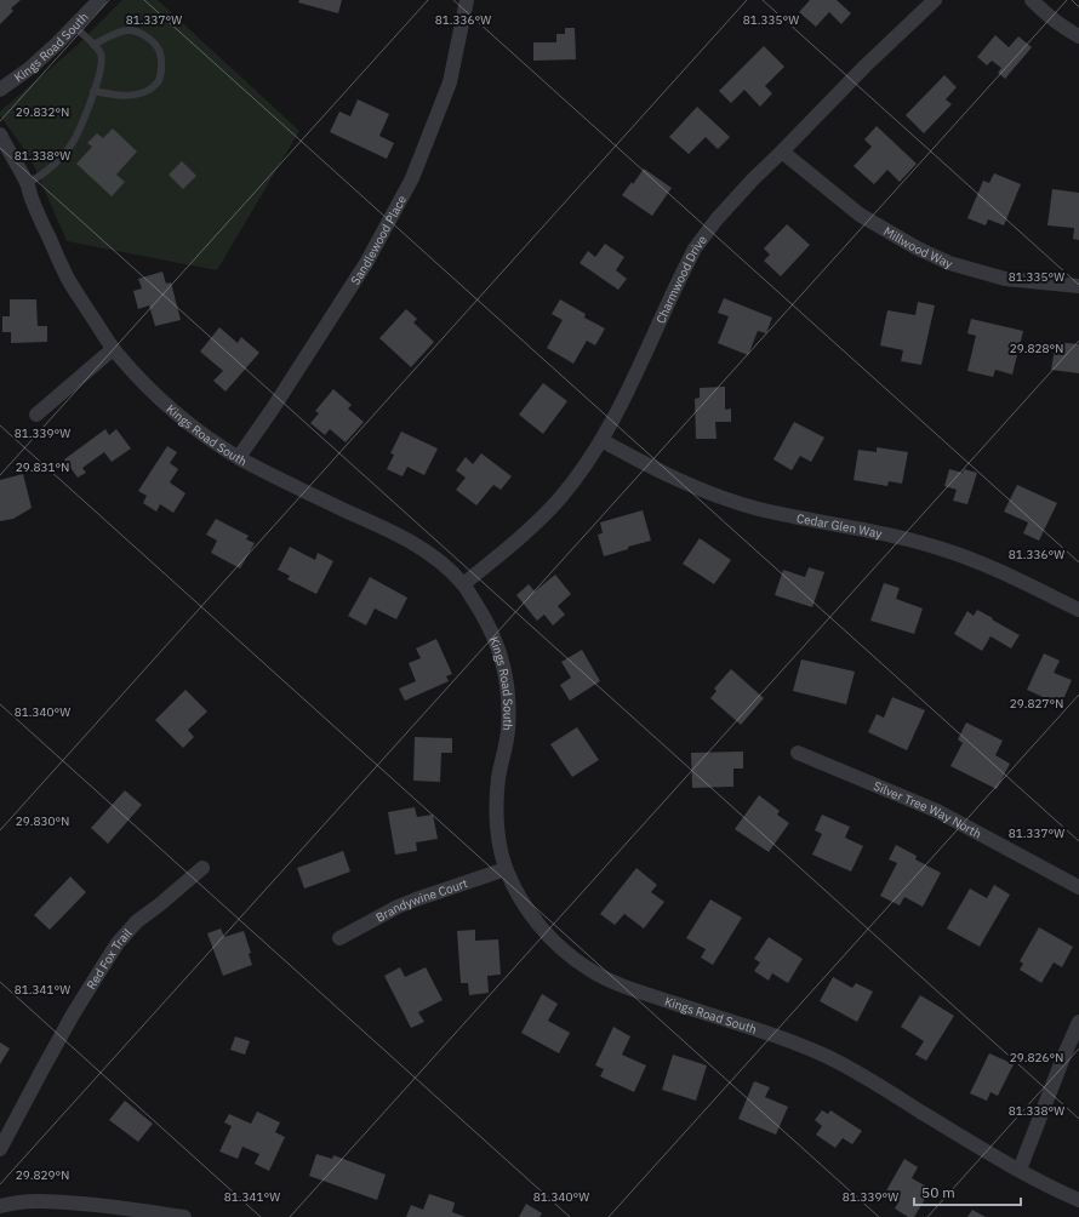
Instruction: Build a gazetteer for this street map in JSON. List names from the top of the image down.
{
  "streets": {
    "street": [
      "Kings Road South",
      "Sandlewood Place",
      "Millwood Way",
      "Charmwood Drive",
      "Cedar Glen Way",
      "Silver Tree Way North",
      "Brandywine Court",
      "Red Fox Trail"
    ]
  },
  "crossings": [
    ["Kings Road South", "Sandlewood Place"],
    ["Kings Road South", "Charmwood Drive"],
    ["Kings Road South", "Brandywine Court"],
    ["Millwood Way", "Charmwood Drive"],
    ["Charmwood Drive", "Cedar Glen Way"]
  ],
  "scale_bar": "50 m",
  "coordinates": [
    "81.337°W",
    "81.336°W",
    "81.335°W",
    "29.832°N",
    "81.338°W",
    "29.828°N",
    "81.339°W",
    "29.831°N",
    "29.827°N",
    "81.340°W",
    "29.830°N",
    "81.341°W",
    "29.826°N",
    "29.829°N"
  ]
}
